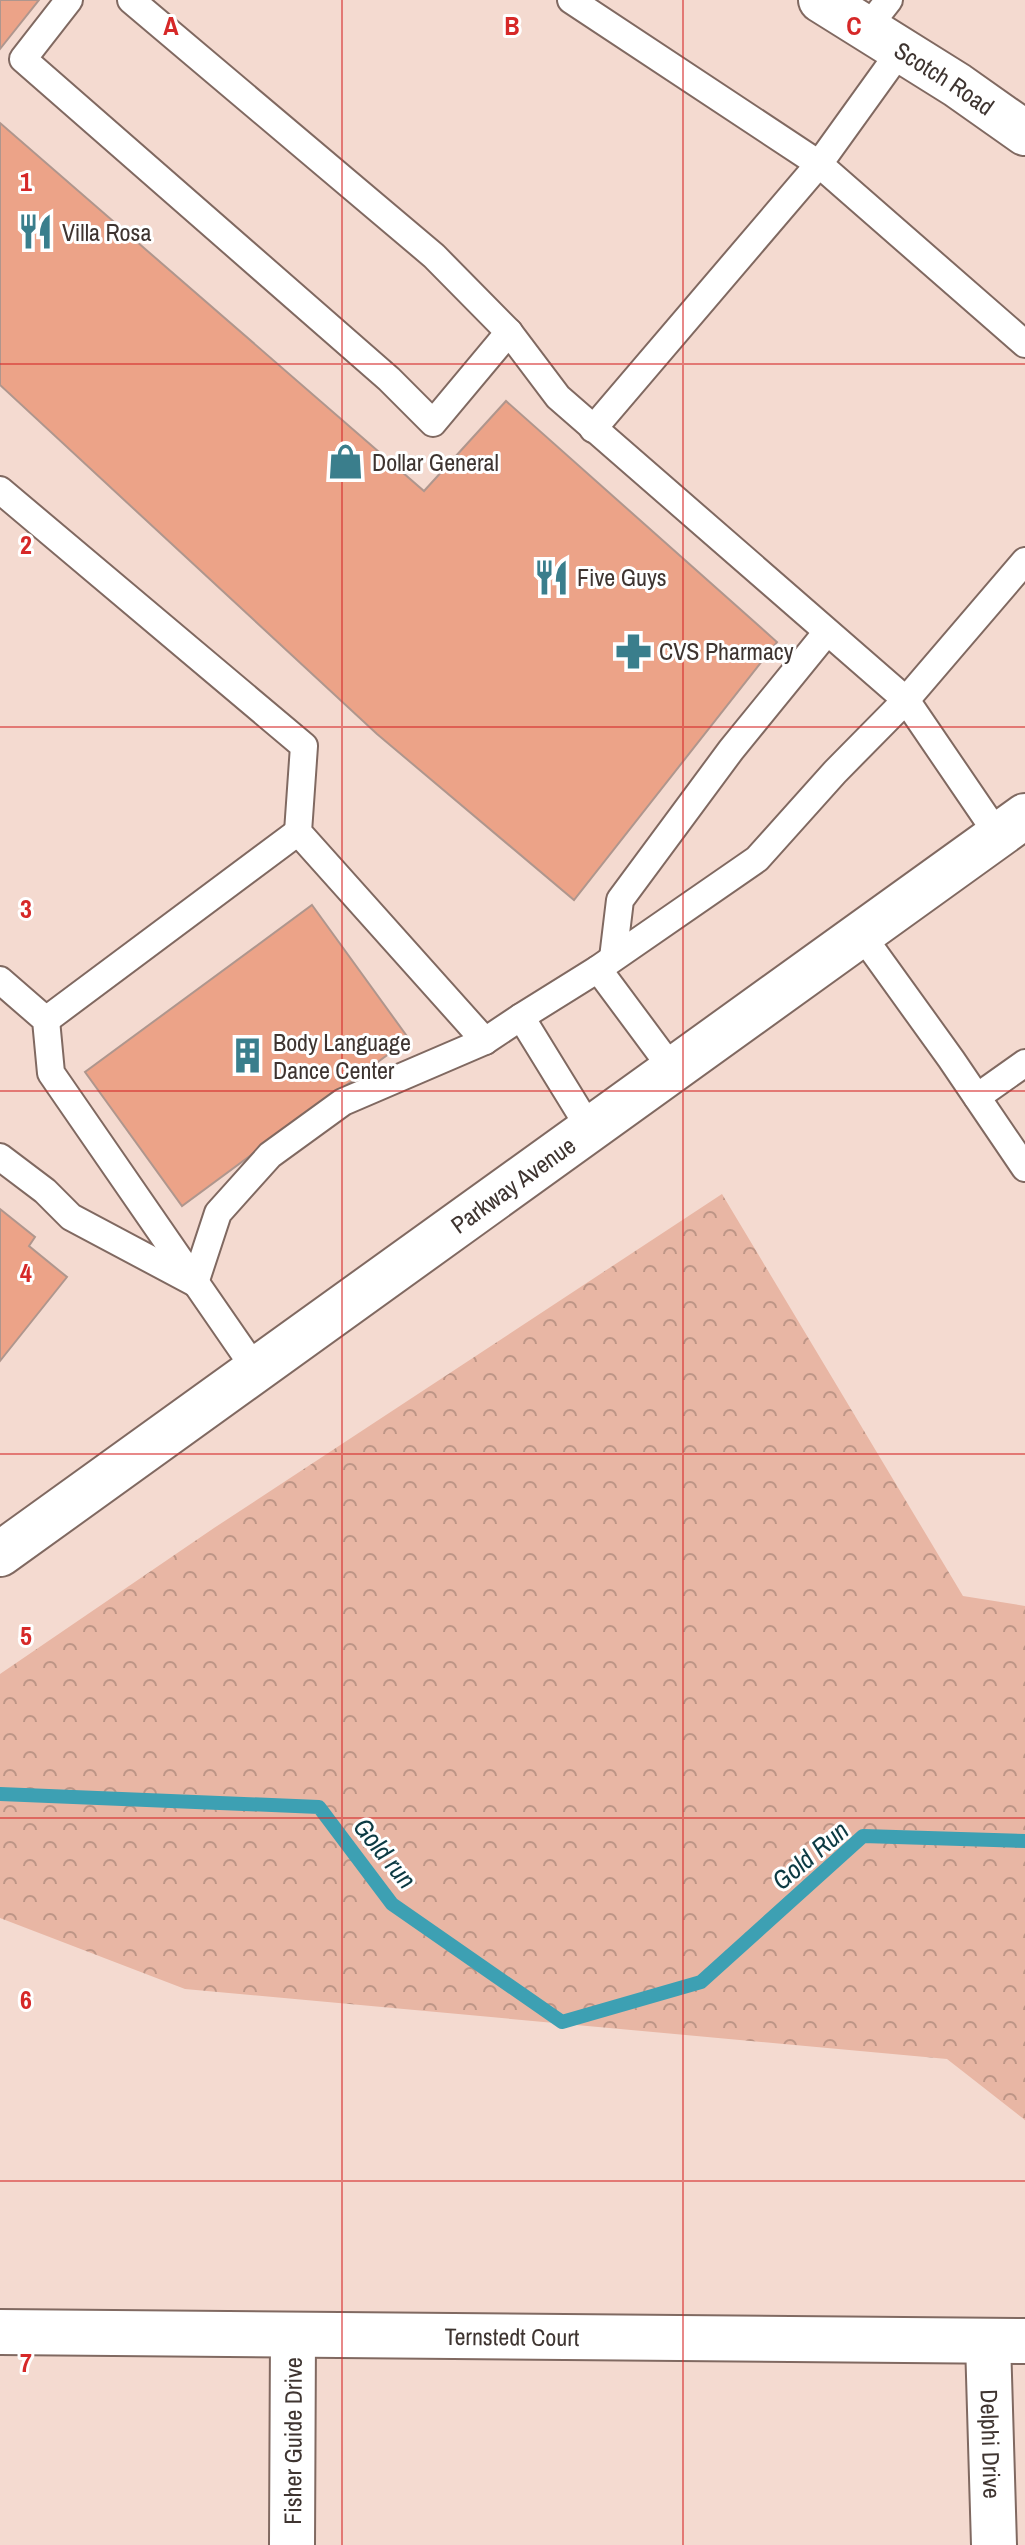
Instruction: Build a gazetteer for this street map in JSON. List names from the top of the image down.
{
  "streets": {
    "main road": [
      "Scotch Road",
      "Parkway Avenue",
      "Ternstedt Court",
      "Fisher Guide Drive",
      "Delphi Drive"
    ]
  },
  "crossings": [
    ["Ternstedt Court", "Fisher Guide Drive"],
    ["Ternstedt Court", "Delphi Drive"]
  ],
  "water": ["Gold run", "Gold Run"],
  "places": {
    "restaurant": ["Villa Rosa", "Five Guys"],
    "shop": ["Dollar General"],
    "pharmacy": ["CVS Pharmacy"],
    "building": ["Body Language Dance Center"]
  },
  "grid": {
    "columns": ["A", "B", "C"],
    "rows": [
      "1",
      "2",
      "3",
      "4",
      "5",
      "6",
      "7"
    ]
  }
}
